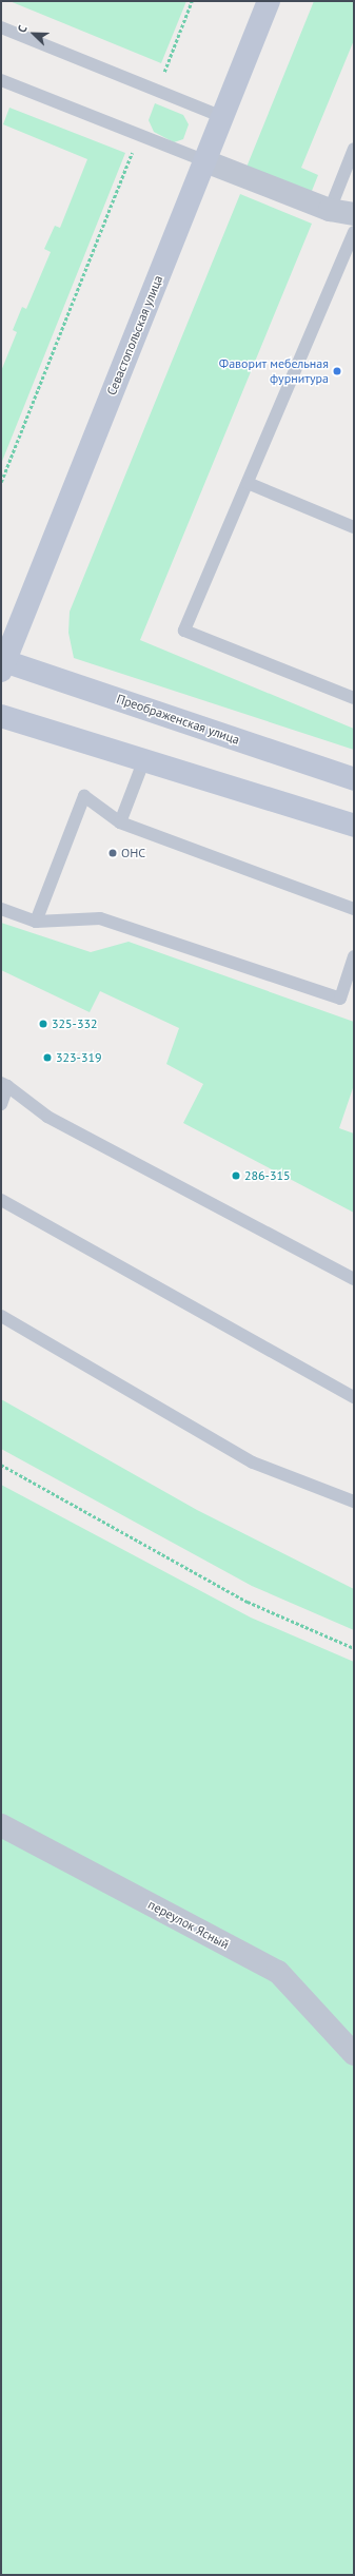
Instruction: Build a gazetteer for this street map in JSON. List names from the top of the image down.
{
  "streets": {
    "main road": ["Севастопольская улица", "Преображенская улица"],
    "street": ["переулок Ясный"]
  },
  "crossings": [
    ["Севастопольская улица", "Преображенская улица"]
  ],
  "places": [
    "Фаворит мебельная фурнитура",
    "ОНС",
    "325-332",
    "323-319",
    "286-315"
  ],
  "north": "top left"
}
